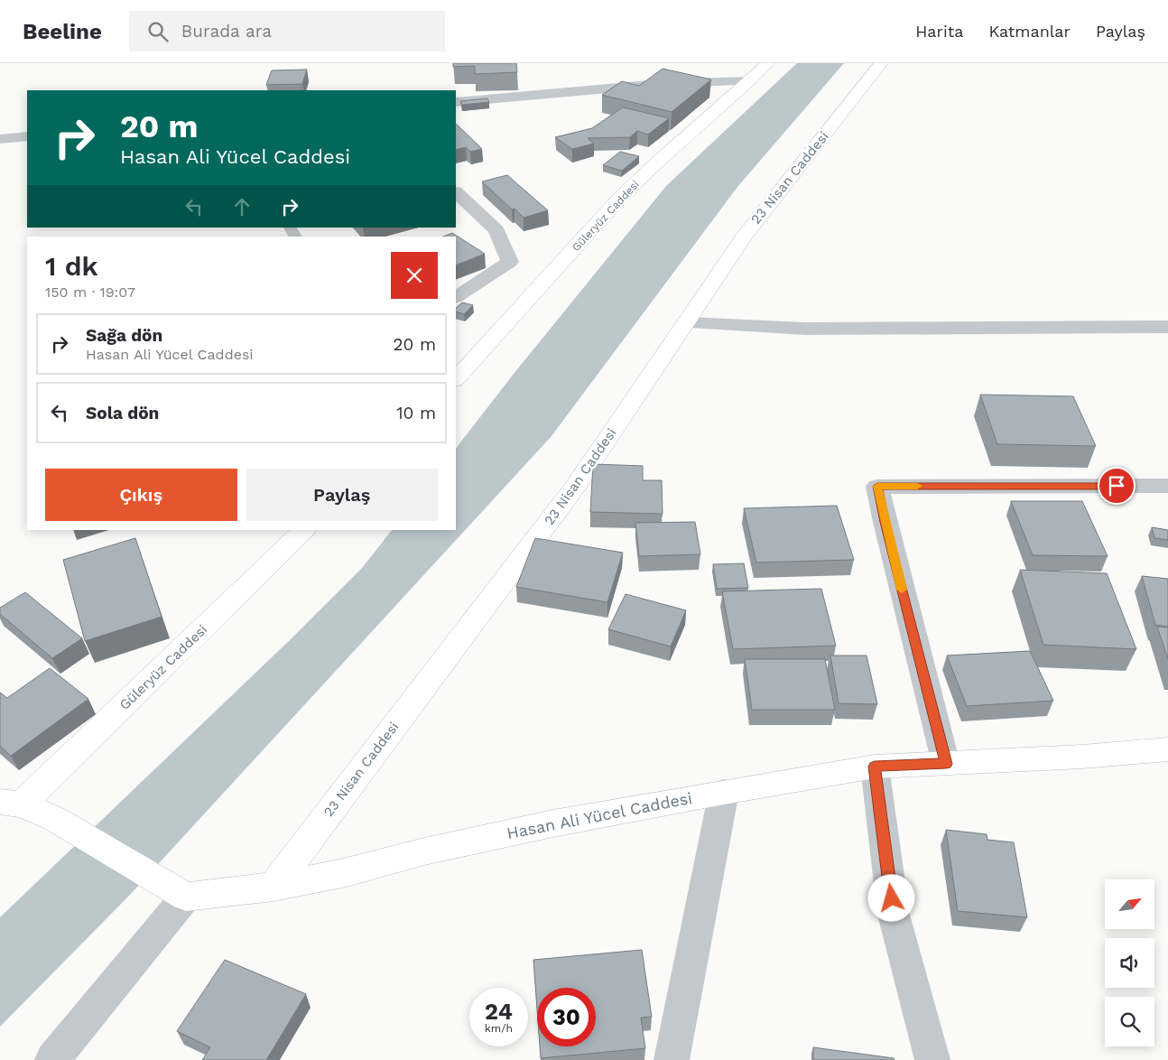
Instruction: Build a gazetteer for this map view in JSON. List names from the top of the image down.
{
  "streets": {
    "street": ["23 Nisan Caddesi", "Güleryüz Caddesi", "Hasan Ali Yücel Caddesi"]
  },
  "crossings": [
    ["23 Nisan Caddesi", "Hasan Ali Yücel Caddesi"]
  ],
  "north": "top right",
  "page": {
    "header": "Beeline",
    "search": "Burada ara",
    "nav": ["Harita", "Katmanlar", "Paylaş"],
    "turn": ["20 m", "Hasan Ali Yücel Caddesi"],
    "heading": ["1 dk", "150 m · 19:07"],
    "list": [
      {
        "name": "Sağa dön",
        "note": "Hasan Ali Yücel Caddesi",
        "value": "20 m"
      },
      {
        "name": "Sola dön",
        "value": "10 m"
      }
    ],
    "buttons": ["Çıkış", "Paylaş"],
    "speed": "24 km/h",
    "limit": "30"
  }
}
